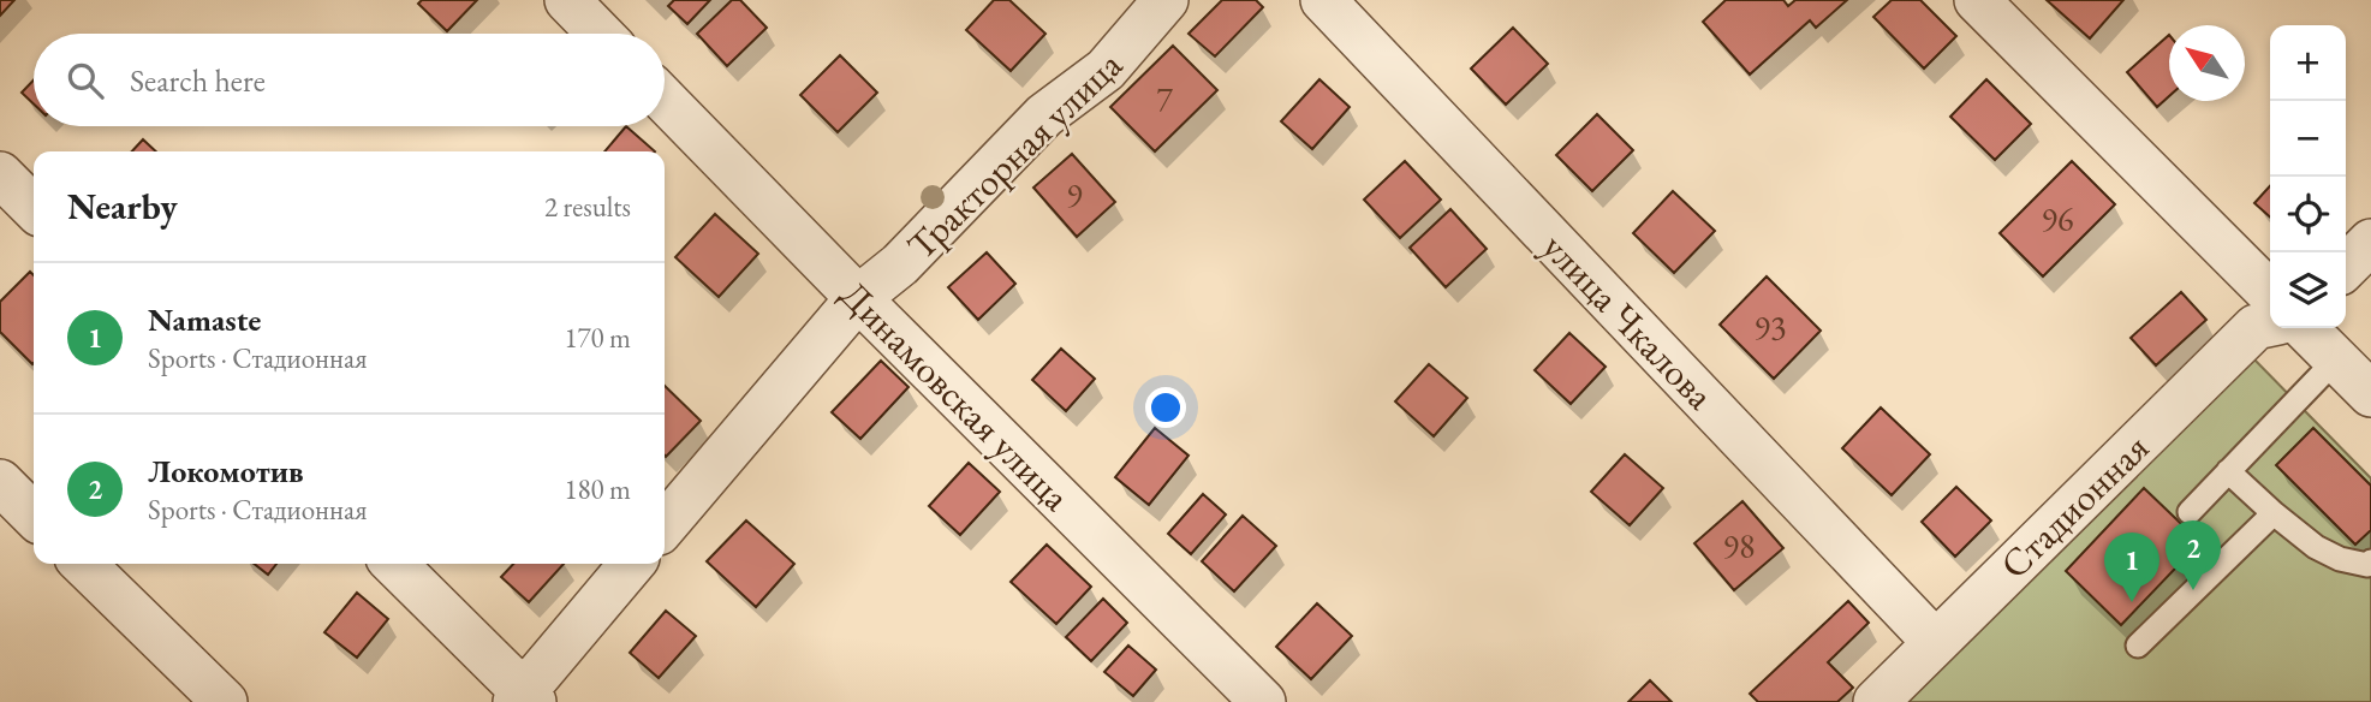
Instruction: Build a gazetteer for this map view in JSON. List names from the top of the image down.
{
  "streets": {
    "street": [
      "Тракторная улица",
      "улица Чкалова",
      "Динамовская улица",
      "Стадионная"
    ]
  },
  "crossings": [
    ["Тракторная улица", "Динамовская улица"],
    ["улица Чкалова", "Стадионная"]
  ],
  "house_numbers": [
    "7",
    "9",
    "96",
    "93",
    "98"
  ],
  "north": "top left",
  "page": {
    "map_buttons": ["+", "−"],
    "search": "Search here",
    "heading": ["Nearby", "2 results"],
    "list": [
      {
        "mark": "1",
        "name": "Namaste",
        "note": "Sports · Стадионная",
        "value": "170 m"
      },
      {
        "mark": "2",
        "name": "Локомотив",
        "note": "Sports · Стадионная",
        "value": "180 m"
      }
    ],
    "pins": ["2", "1"]
  }
}
